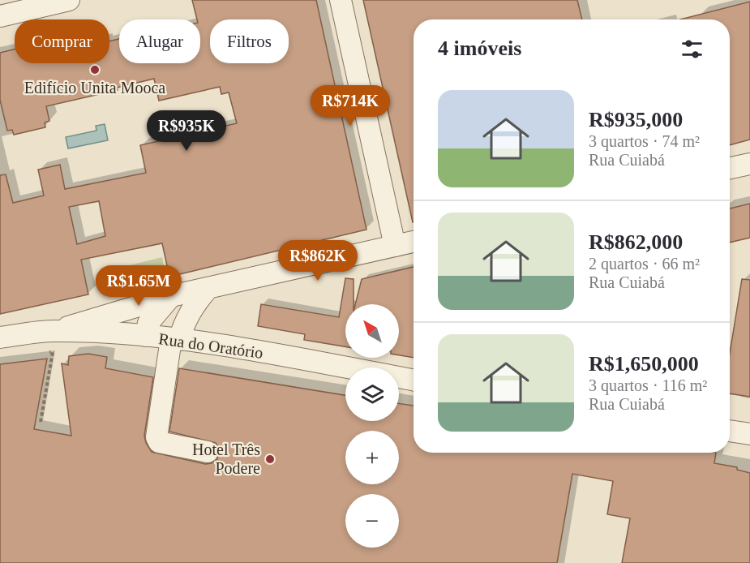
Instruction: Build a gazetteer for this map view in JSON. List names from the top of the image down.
{
  "streets": {
    "street": ["Rua do Oratório"]
  },
  "places": ["Edifício Unita Mooca", "Hotel Três Podere"],
  "north": "top left",
  "page": {
    "chip": ["Comprar", "Alugar", "Filtros"],
    "heading": "4 imóveis",
    "list": [
      {
        "name": "R$935,000",
        "note": "3 quartos · 74 m² · Rua Cuiabá"
      },
      {
        "name": "R$862,000",
        "note": "2 quartos · 66 m² · Rua Cuiabá"
      },
      {
        "name": "R$1,650,000",
        "note": "3 quartos · 116 m² · Rua Cuiabá"
      }
    ],
    "price": [
      "R$714K",
      "R$935K",
      "R$862K",
      "R$1.65M"
    ],
    "map_buttons": ["+", "−"]
  }
}
